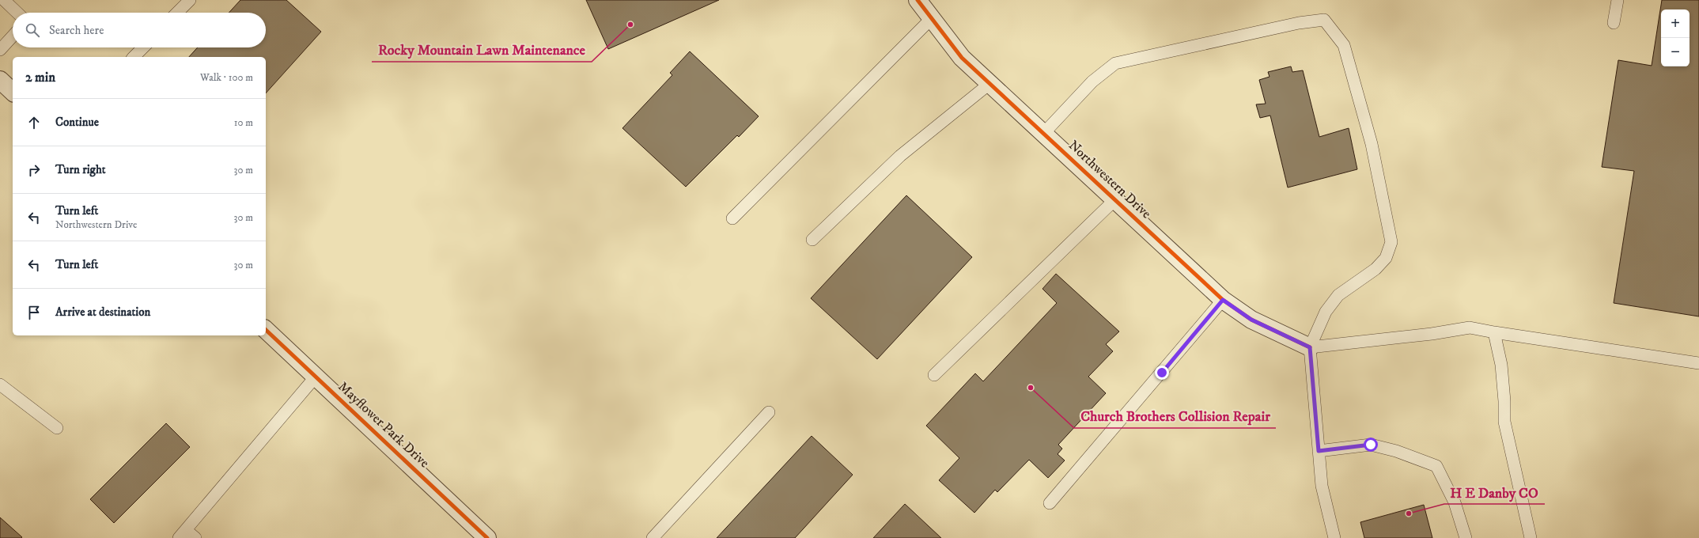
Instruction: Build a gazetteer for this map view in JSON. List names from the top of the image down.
{
  "streets": {
    "street": ["Northwestern Drive", "Mayflower Park Drive"]
  },
  "places": ["Rocky Mountain Lawn Maintenance", "Church Brothers Collision Repair", "H E Danby CO"],
  "page": {
    "map_buttons": ["+", "−"],
    "search": "Search here",
    "heading": ["2 min", "Walk · 100 m"],
    "list": [
      ["Continue", "10 m"],
      ["Turn right", "30 m"],
      ["Turn left", "Northwestern Drive", "30 m"],
      ["Turn left", "30 m"],
      "Arrive at destination"
    ]
  }
}
